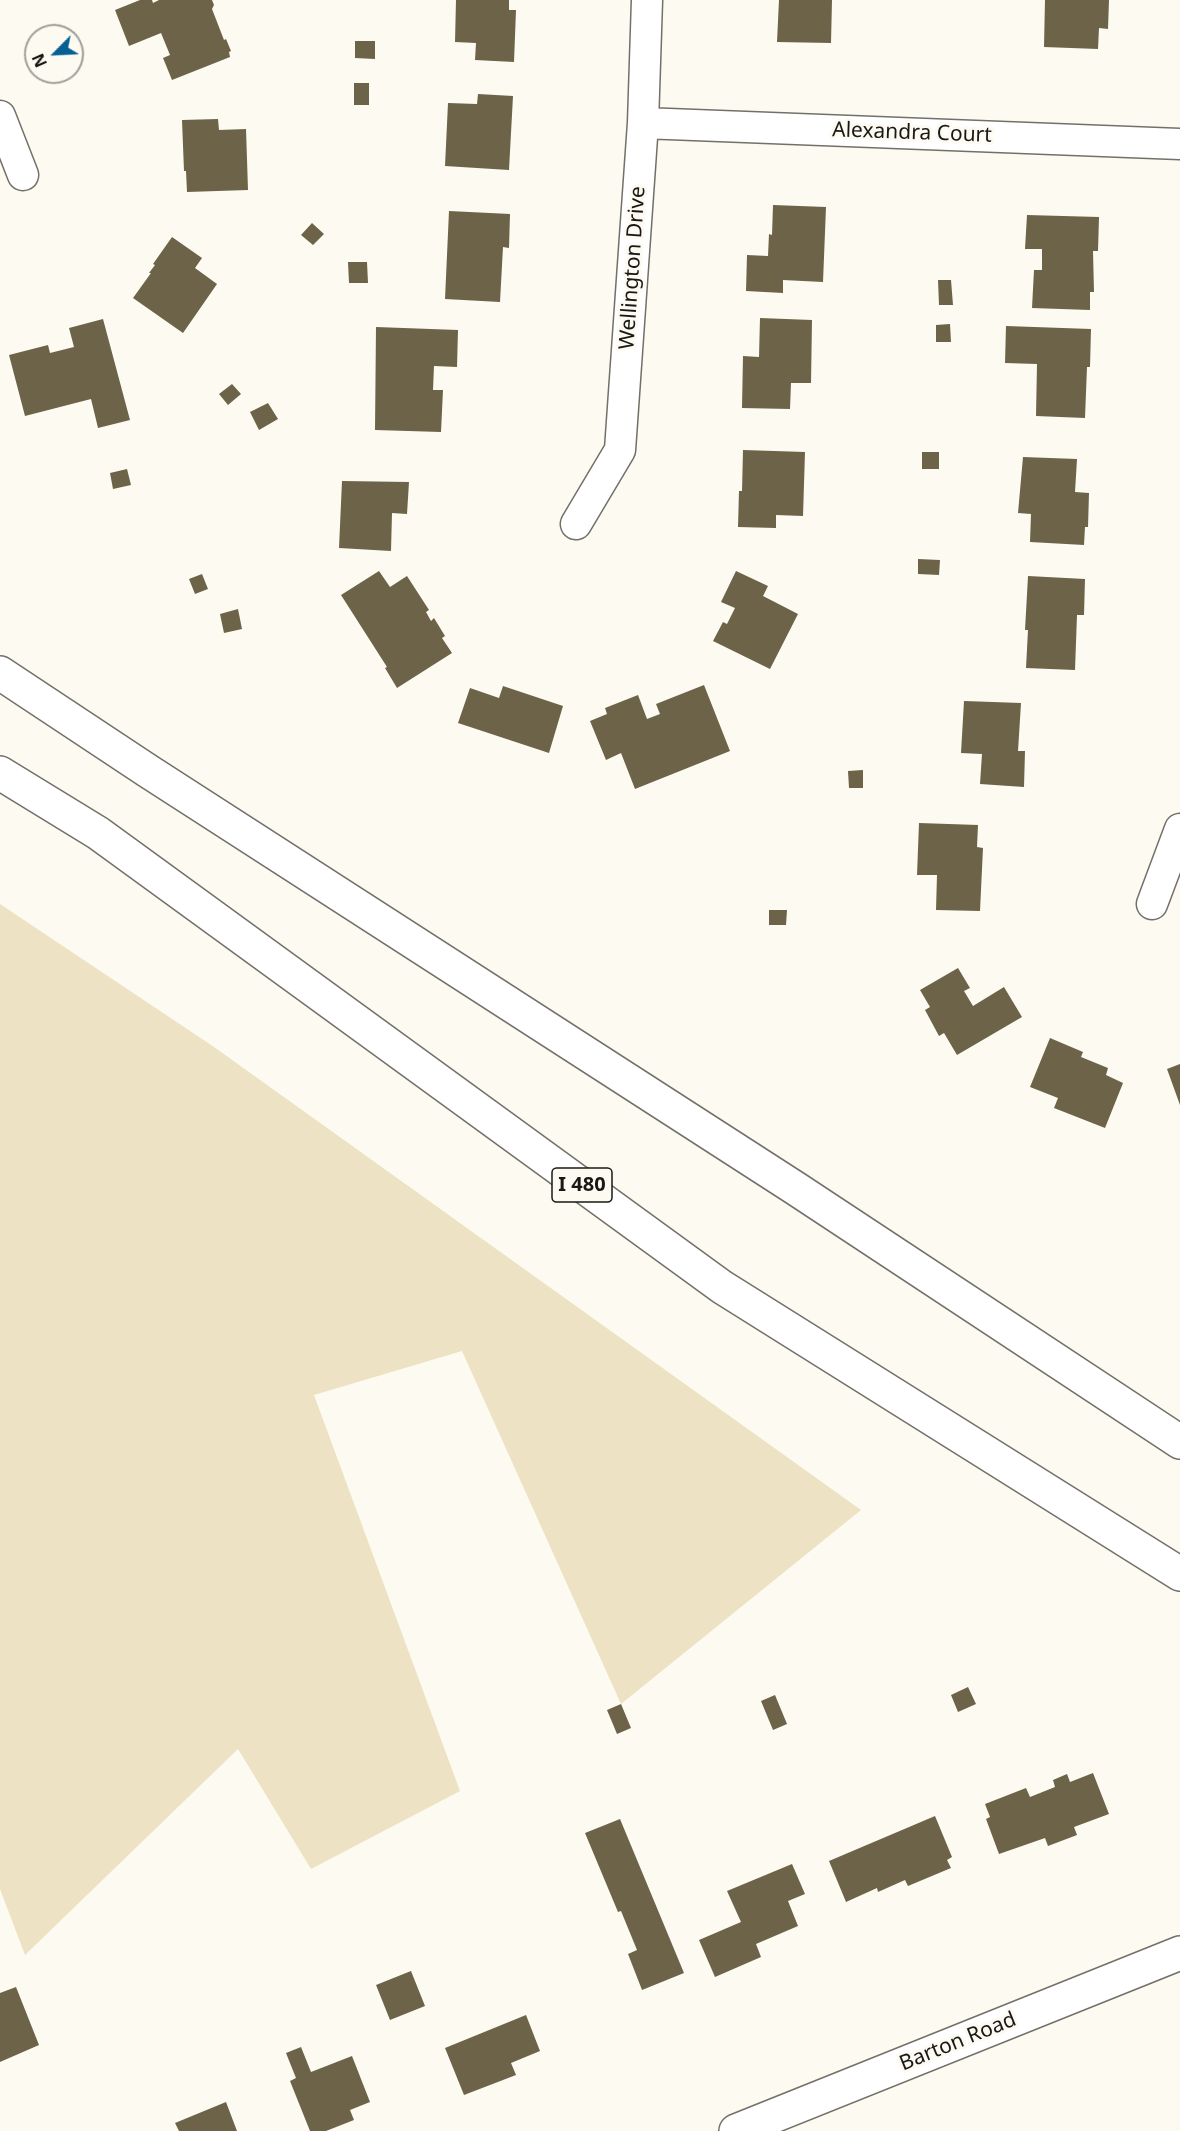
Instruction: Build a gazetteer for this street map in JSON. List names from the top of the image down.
{
  "streets": {
    "main road": ["I 480", "Barton Road"],
    "street": ["Alexandra Court", "Wellington Drive"]
  },
  "crossings": [
    ["Alexandra Court", "Wellington Drive"]
  ],
  "north": "bottom left"
}
